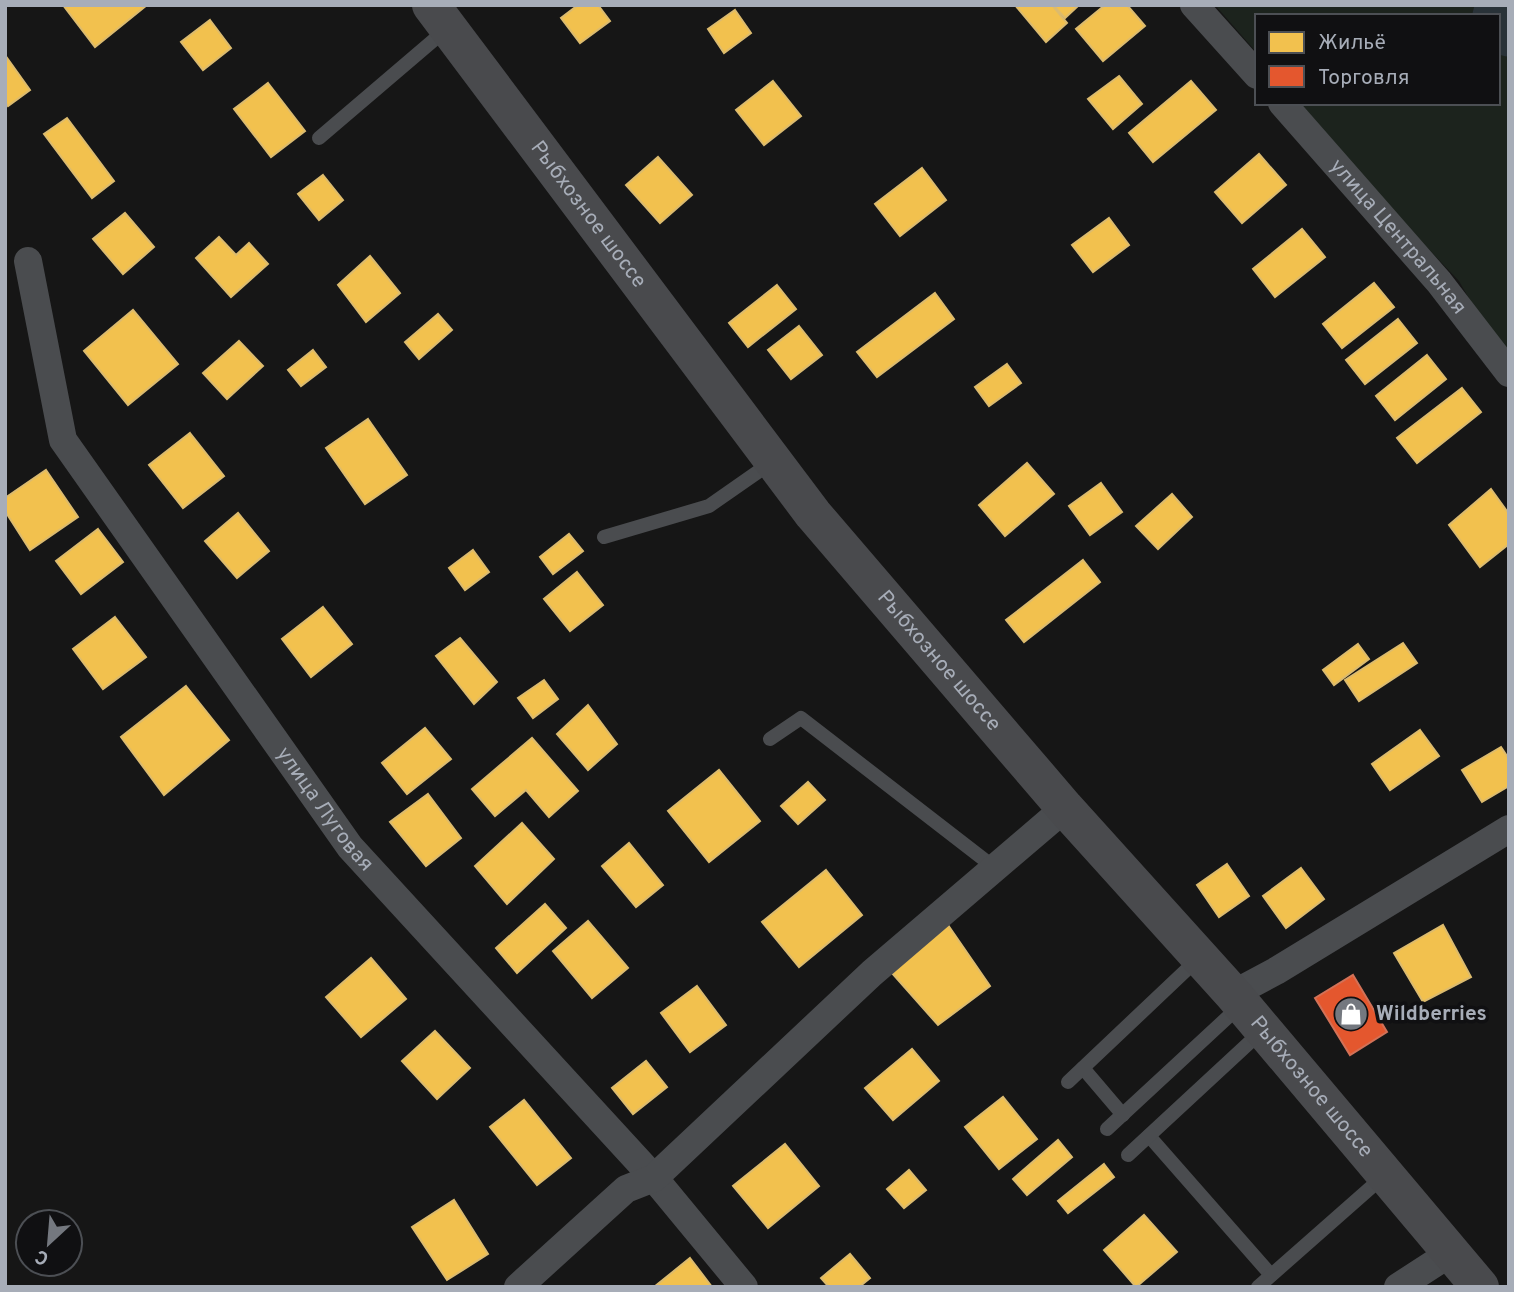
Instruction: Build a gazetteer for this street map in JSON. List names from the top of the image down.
{
  "streets": {
    "main road": ["Рыбхозное шоссе"],
    "street": ["улица Центральная", "улица Луговая"]
  },
  "places": {
    "shop": ["Wildberries"]
  },
  "legend": ["Жильё", "Торговля"],
  "north": "bottom left"
}
